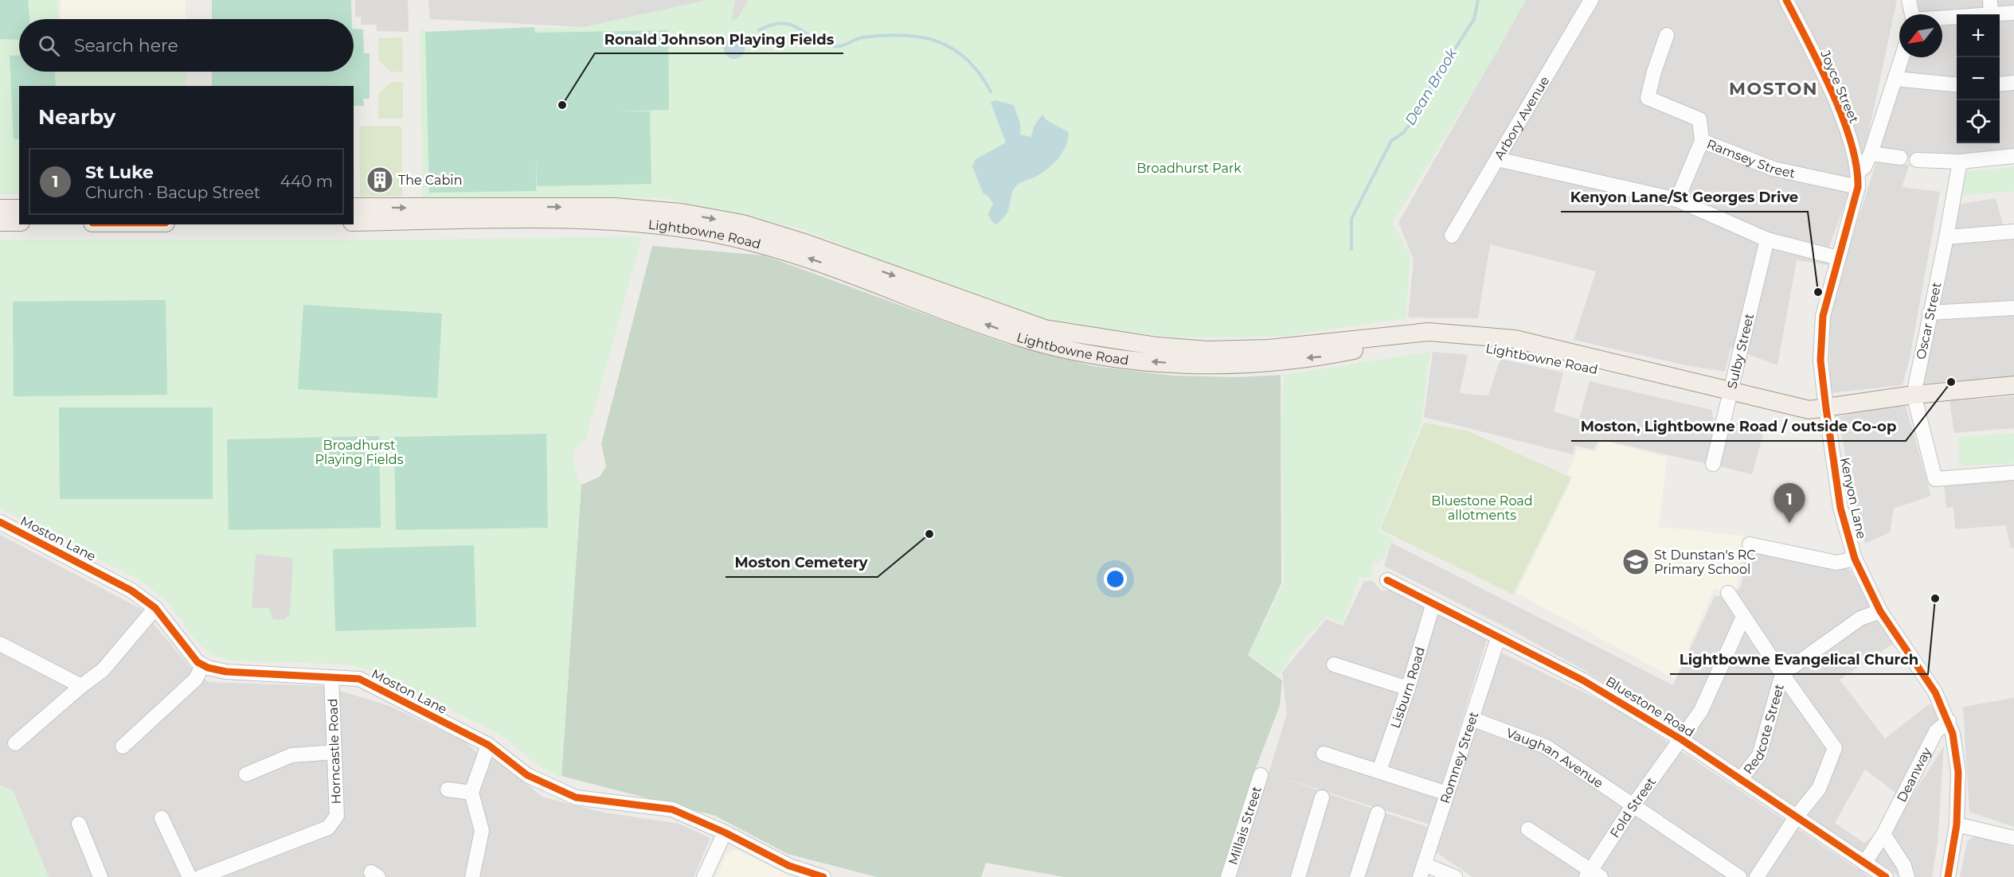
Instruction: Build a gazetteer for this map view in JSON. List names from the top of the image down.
{
  "streets": {
    "main road": ["Lightbowne Road"],
    "street": [
      "Joyce Street",
      "Arbory Avenue",
      "Ramsey Street",
      "Oscar Street",
      "Sulby Street",
      "Kenyon Lane",
      "Moston Lane",
      "Lisburn Road",
      "Bluestone Road",
      "Redcote Street",
      "Horncastle Road",
      "Romney Street",
      "Vaughan Avenue",
      "Deanway",
      "Fold Street",
      "Millais Street"
    ]
  },
  "crossings": [
    ["Joyce Street", "Ramsey Street"],
    ["Joyce Street", "Kenyon Lane"],
    ["Ramsey Street", "Kenyon Lane"],
    ["Lightbowne Road", "Oscar Street"],
    ["Lightbowne Road", "Sulby Street"],
    ["Lightbowne Road", "Kenyon Lane"],
    ["Kenyon Lane", "Deanway"],
    ["Moston Lane", "Horncastle Road"],
    ["Lisburn Road", "Bluestone Road"],
    ["Bluestone Road", "Redcote Street"],
    ["Bluestone Road", "Romney Street"],
    ["Bluestone Road", "Deanway"],
    ["Bluestone Road", "Fold Street"],
    ["Romney Street", "Vaughan Avenue"],
    ["Vaughan Avenue", "Fold Street"]
  ],
  "districts": ["MOSTON"],
  "water": ["Dean Brook"],
  "parks": ["Broadhurst Park", "Broadhurst Playing Fields", "Bluestone Road allotments"],
  "places": {
    "other": [
      "Ronald Johnson Playing Fields",
      "Kenyon Lane/St Georges Drive",
      "Moston, Lightbowne Road / outside Co-op",
      "Moston Cemetery",
      "Lightbowne Evangelical Church"
    ],
    "building": ["The Cabin"],
    "school or university": ["St Dunstan's RC Primary School"]
  },
  "north": "bottom left",
  "page": {
    "map_buttons": ["+", "−"],
    "search": "Search here",
    "heading": "Nearby",
    "list": [
      {
        "mark": "1",
        "name": "St Luke",
        "note": "Church · Bacup Street",
        "value": "440 m"
      }
    ],
    "pins": "1"
  }
}
